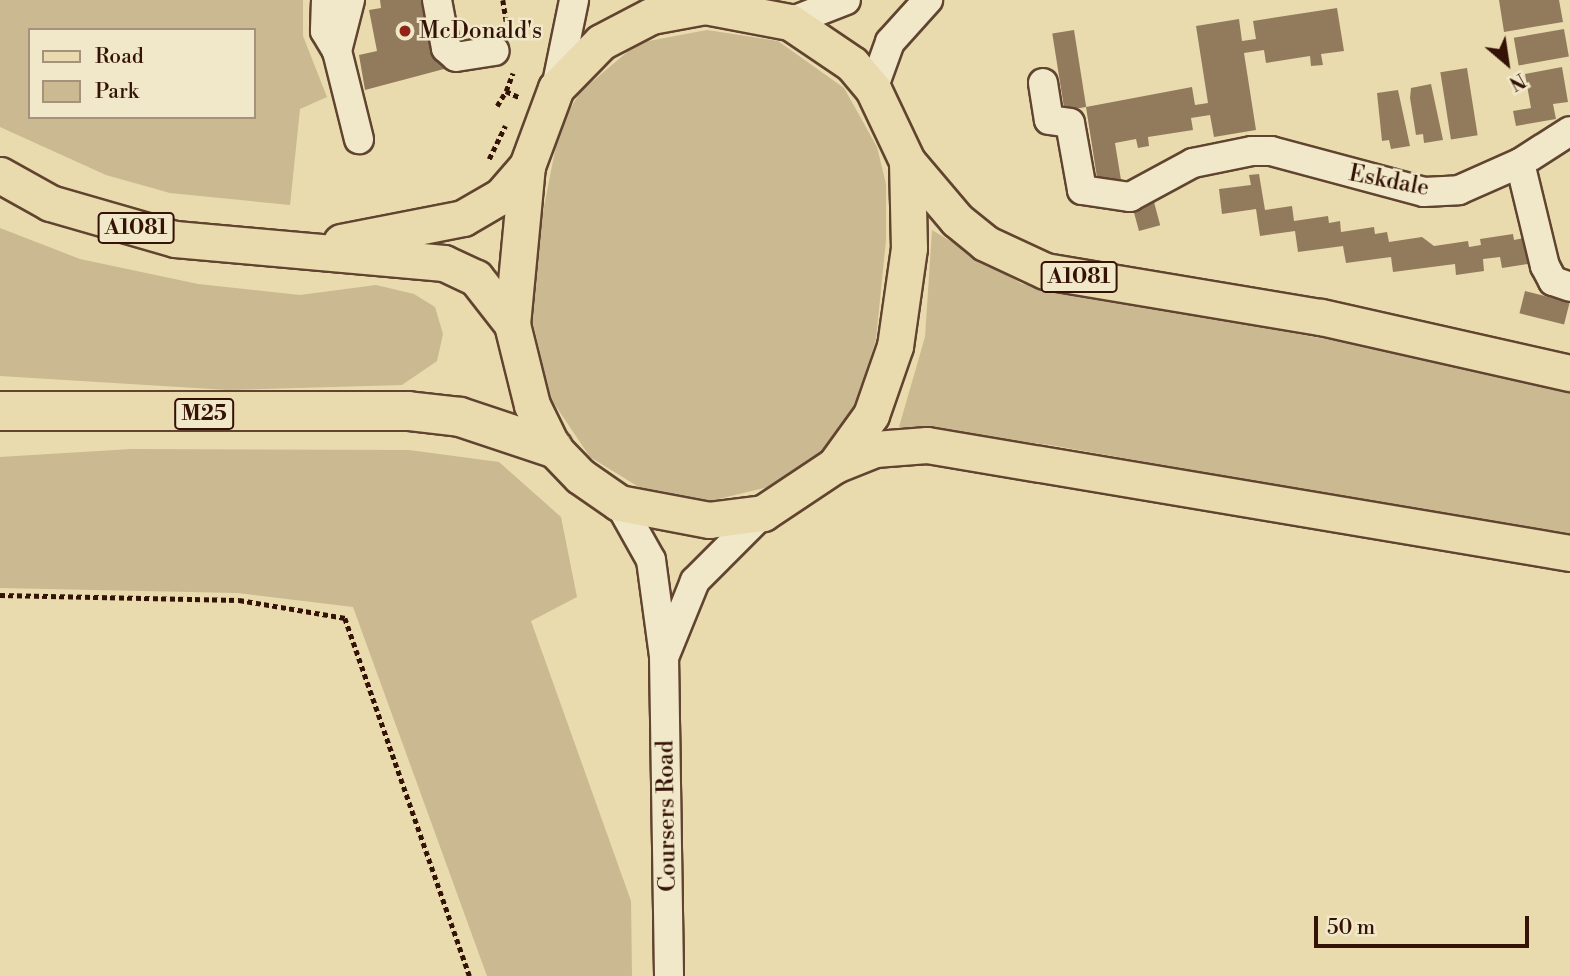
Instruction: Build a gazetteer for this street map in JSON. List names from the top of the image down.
{
  "streets": {
    "highway": ["M25"],
    "main road": ["A1081"],
    "street": ["Eskdale", "Coursers Road"]
  },
  "places": ["McDonald's"],
  "legend": ["Road", "Park"],
  "scale_bar": "50 m",
  "north": "bottom right"
}
